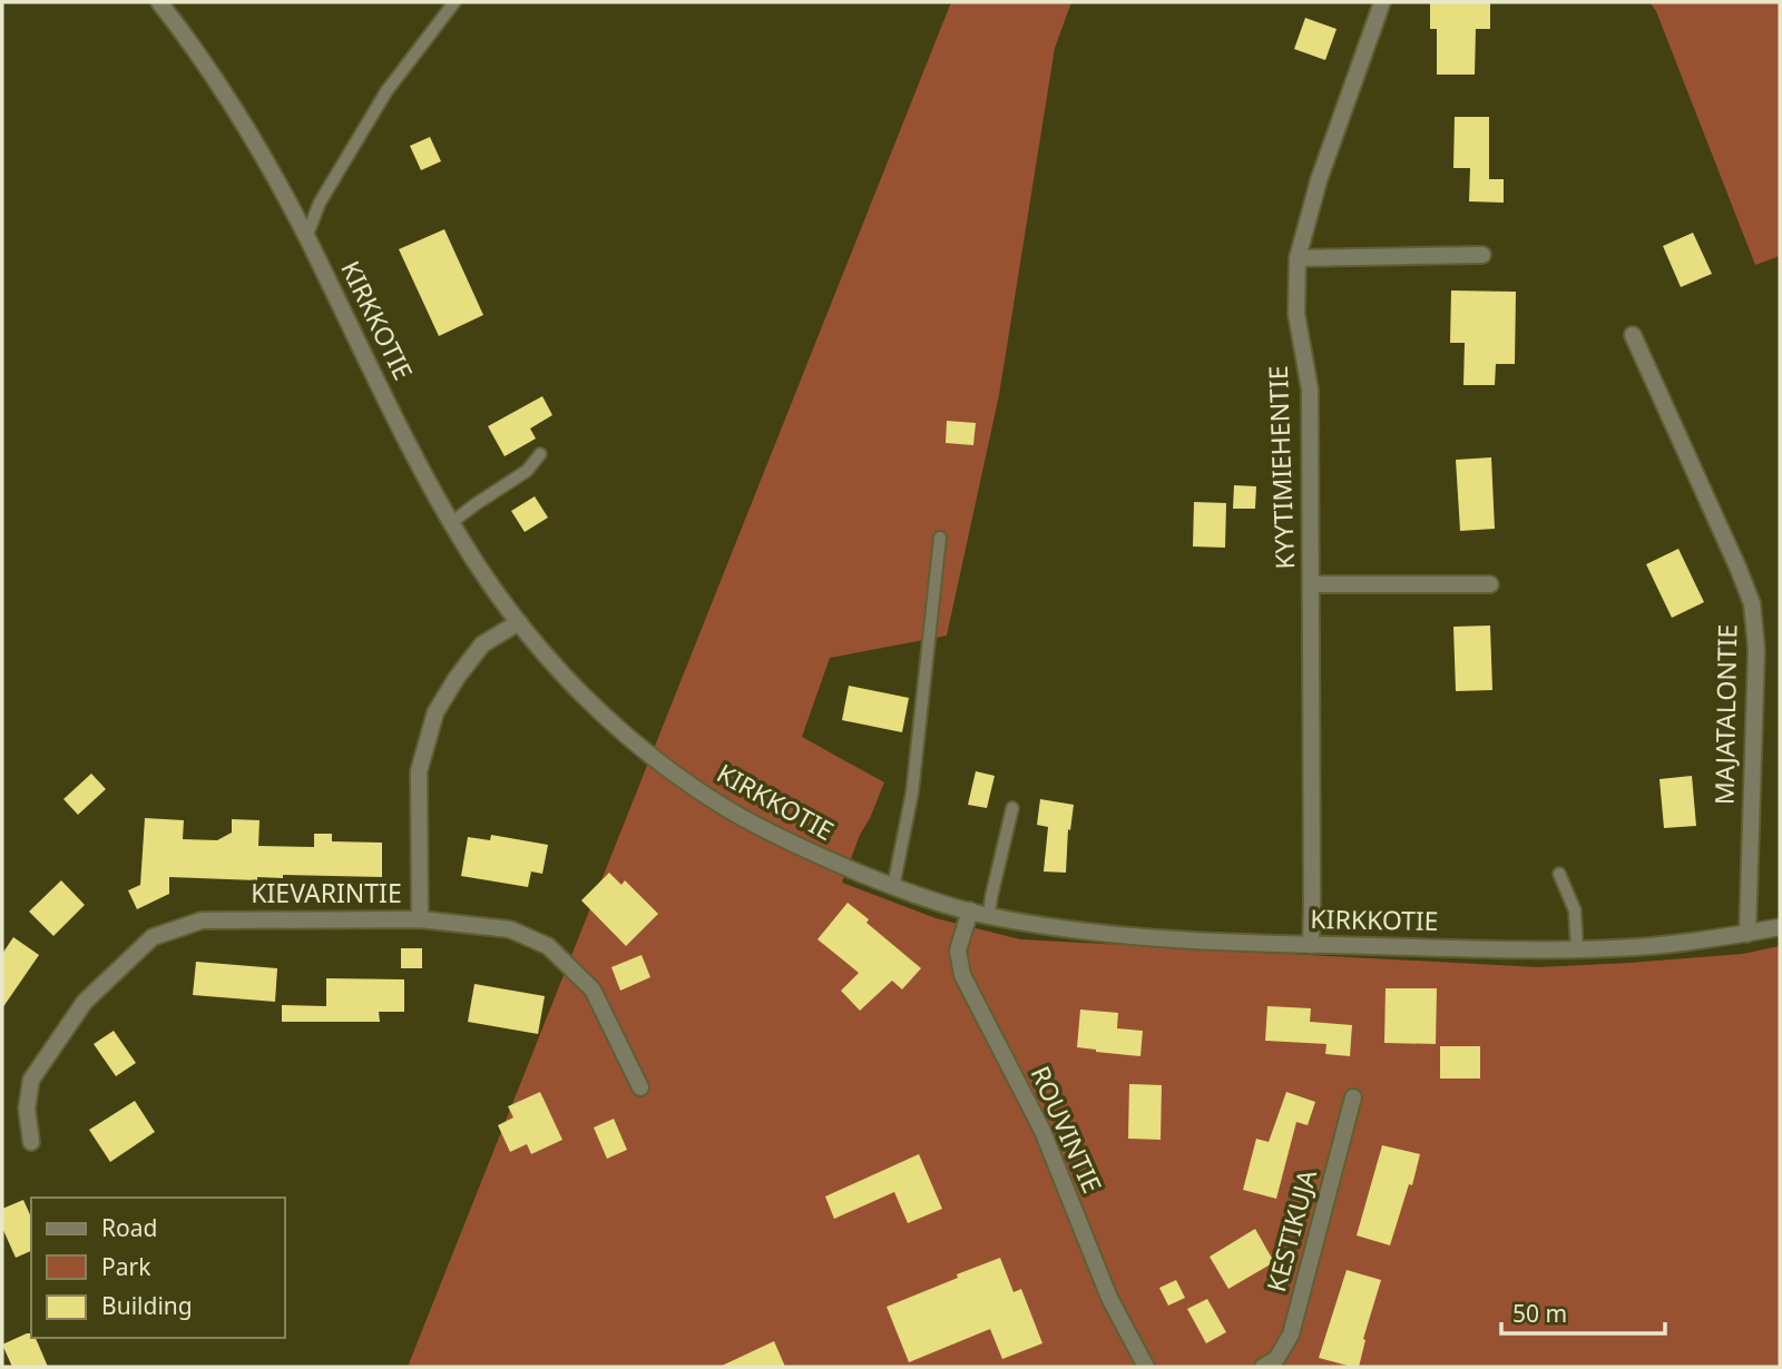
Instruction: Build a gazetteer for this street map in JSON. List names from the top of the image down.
{
  "streets": {
    "street": [
      "KIRKKOTIE",
      "KYYTIMIEHENTIE",
      "MAJATALONTIE",
      "KIEVARINTIE",
      "ROUVINTIE",
      "KESTIKUJA"
    ]
  },
  "crossings": [
    ["KIRKKOTIE", "KYYTIMIEHENTIE"],
    ["KIRKKOTIE", "MAJATALONTIE"],
    ["KIRKKOTIE", "KIEVARINTIE"],
    ["KIRKKOTIE", "ROUVINTIE"]
  ],
  "legend": ["Road", "Park", "Building"],
  "scale_bar": "50 m"
}
